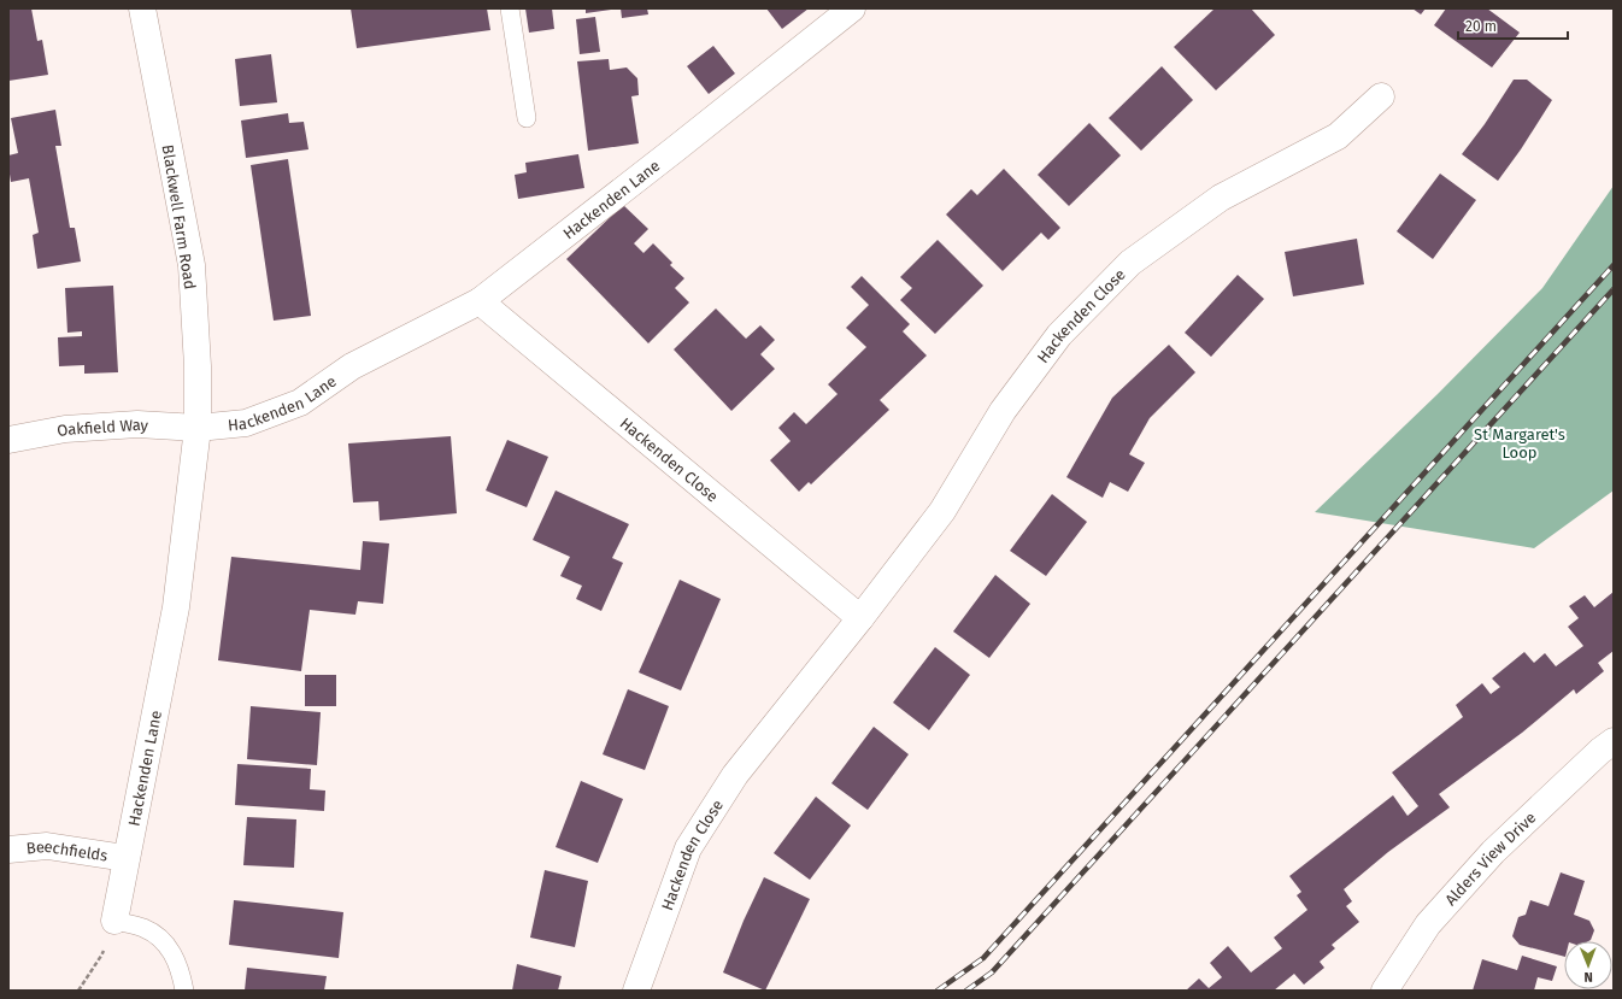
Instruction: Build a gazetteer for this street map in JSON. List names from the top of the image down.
{
  "streets": {
    "street": [
      "Hackenden Lane",
      "Blackwell Farm Road",
      "Hackenden Close",
      "Oakfield Way",
      "Beechfields",
      "Alders View Drive"
    ]
  },
  "crossings": [
    ["Hackenden Lane", "Blackwell Farm Road"],
    ["Hackenden Lane", "Hackenden Close"],
    ["Hackenden Lane", "Oakfield Way"],
    ["Hackenden Lane", "Beechfields"],
    ["Blackwell Farm Road", "Oakfield Way"]
  ],
  "parks": ["St Margaret's Loop"],
  "scale_bar": "20 m",
  "north": "bottom"
}
